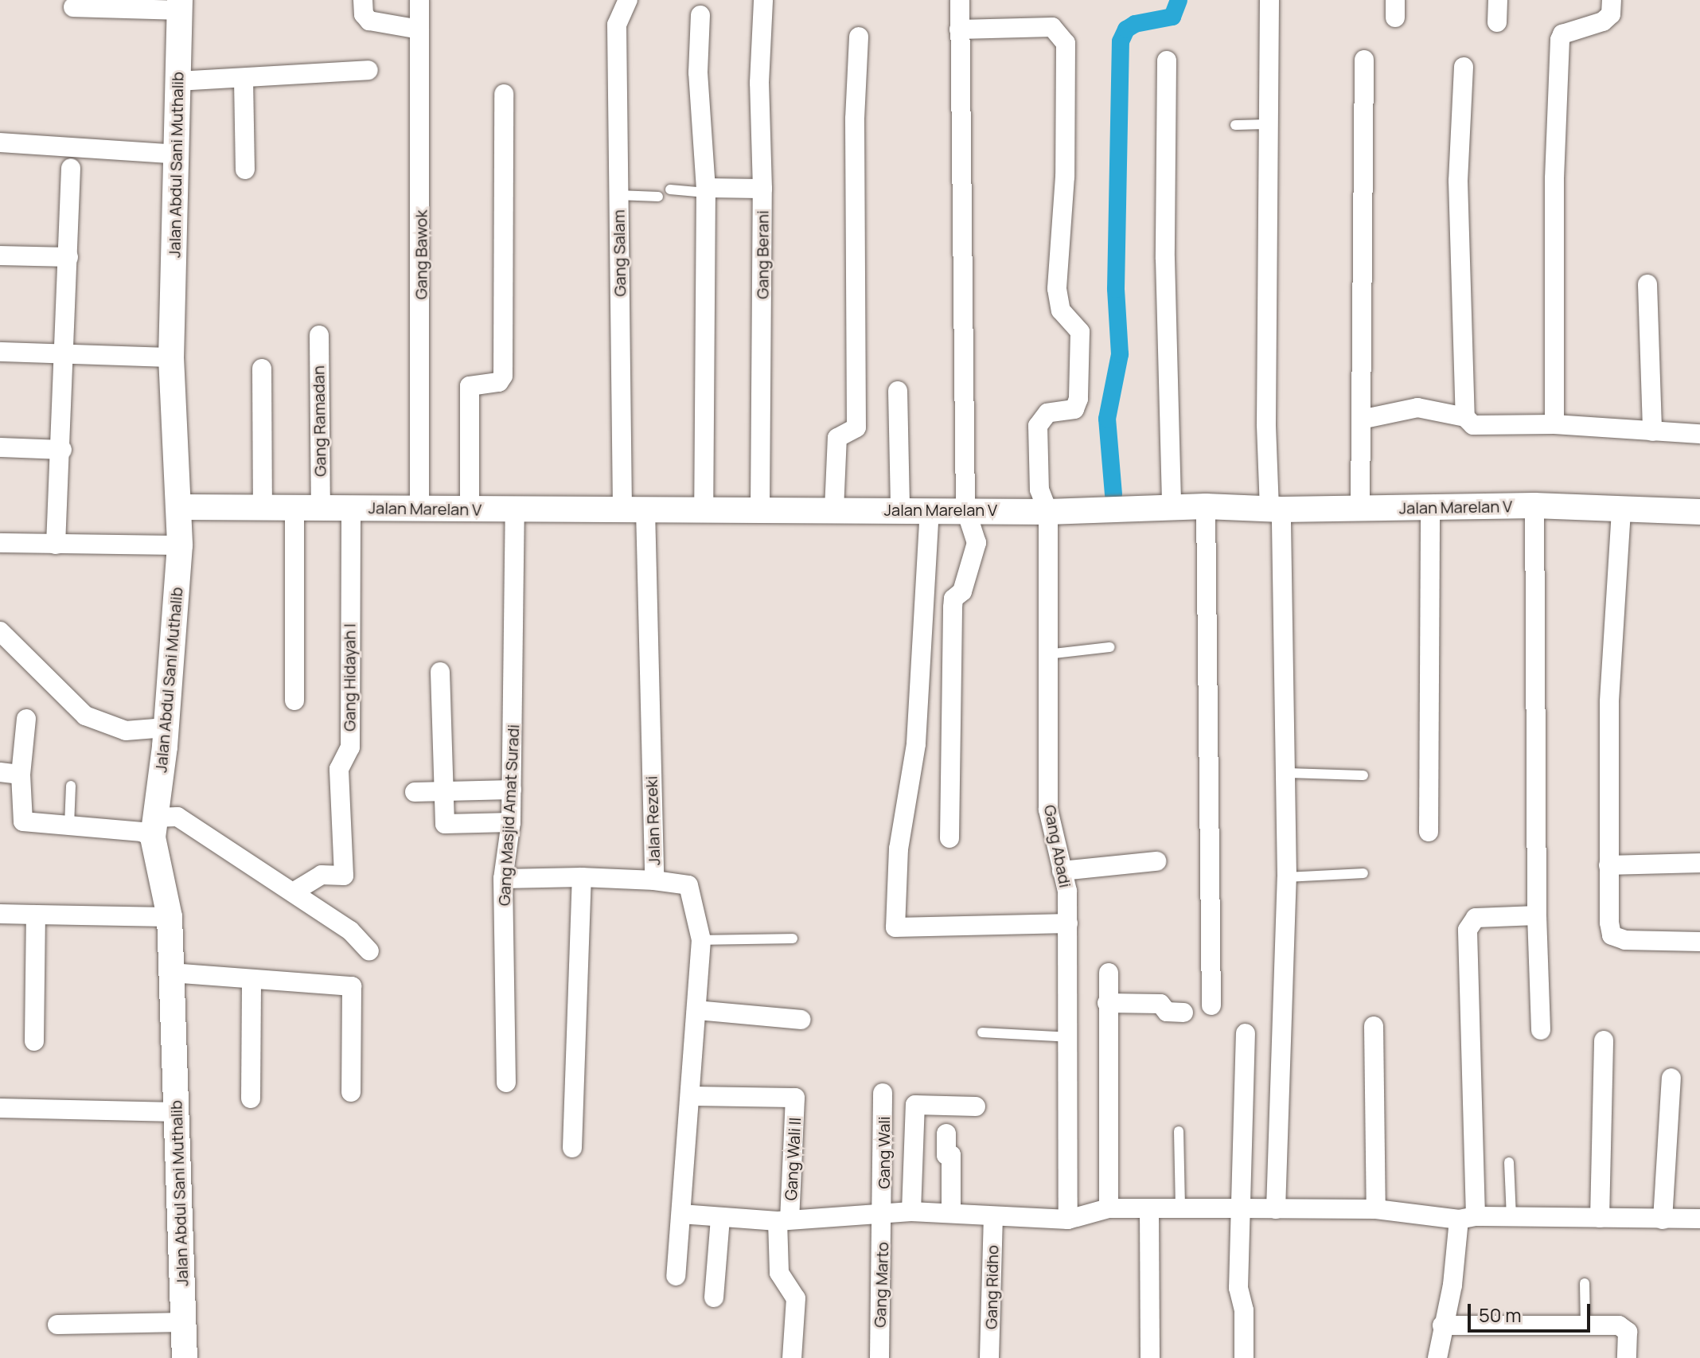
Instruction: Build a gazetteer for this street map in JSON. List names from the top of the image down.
{
  "streets": {
    "street": [
      "Jalan Abdul Sani Muthalib",
      "Gang Salam",
      "Gang Bawok",
      "Gang Berani",
      "Gang Ramadan",
      "Jalan Marelan V",
      "Gang Hidayah I",
      "Gang Masjid Amat Suradi",
      "Jalan Rezeki",
      "Gang Abadi",
      "Gang Wali",
      "Gang Wali II",
      "Gang Marto",
      "Gang Ridho"
    ]
  },
  "crossings": [
    ["Jalan Abdul Sani Muthalib", "Jalan Marelan V"],
    ["Gang Salam", "Jalan Marelan V"],
    ["Gang Salam", "Jalan Rezeki"],
    ["Gang Bawok", "Jalan Marelan V"],
    ["Gang Berani", "Jalan Marelan V"],
    ["Gang Ramadan", "Jalan Marelan V"],
    ["Jalan Marelan V", "Gang Hidayah I"],
    ["Jalan Marelan V", "Gang Masjid Amat Suradi"],
    ["Jalan Marelan V", "Jalan Rezeki"],
    ["Jalan Marelan V", "Gang Abadi"],
    ["Jalan Rezeki", "Gang Wali II"],
    ["Gang Wali", "Gang Marto"]
  ],
  "scale_bar": "50 m"
}
